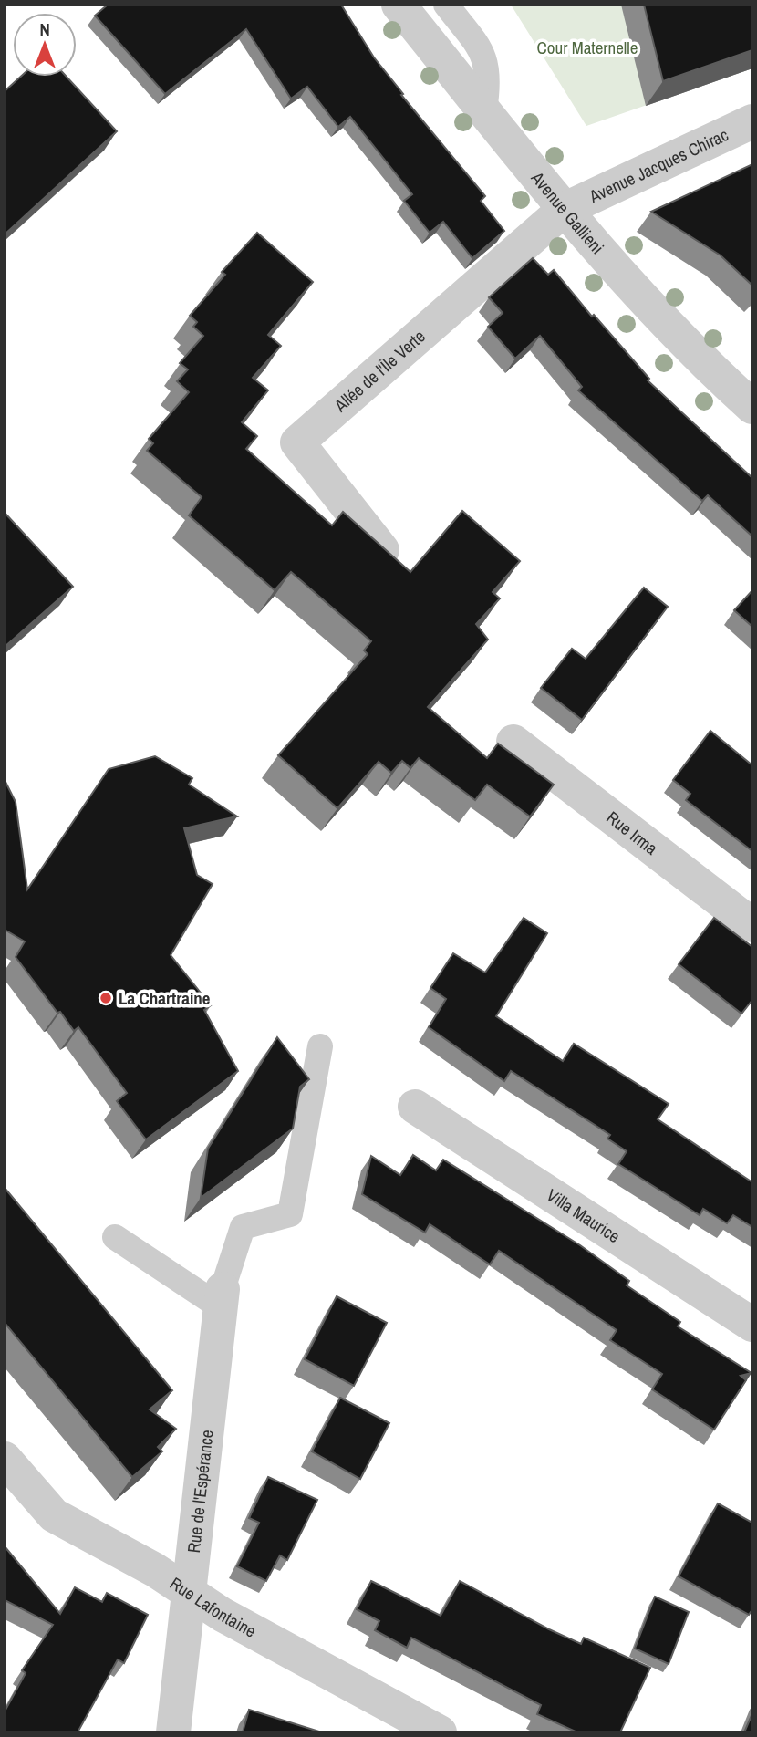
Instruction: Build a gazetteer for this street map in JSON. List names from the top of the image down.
{
  "streets": {
    "street": [
      "Avenue Jacques Chirac",
      "Avenue Gallieni",
      "Allée de l'Île Verte",
      "Rue Irma",
      "Villa Maurice",
      "Rue de l'Espérance",
      "Rue Lafontaine"
    ]
  },
  "crossings": [
    ["Avenue Jacques Chirac", "Avenue Gallieni"],
    ["Avenue Jacques Chirac", "Allée de l'Île Verte"],
    ["Avenue Gallieni", "Allée de l'Île Verte"],
    ["Rue de l'Espérance", "Rue Lafontaine"]
  ],
  "parks": ["Cour Maternelle"],
  "places": ["La Chartraine"],
  "north": "top"
}
